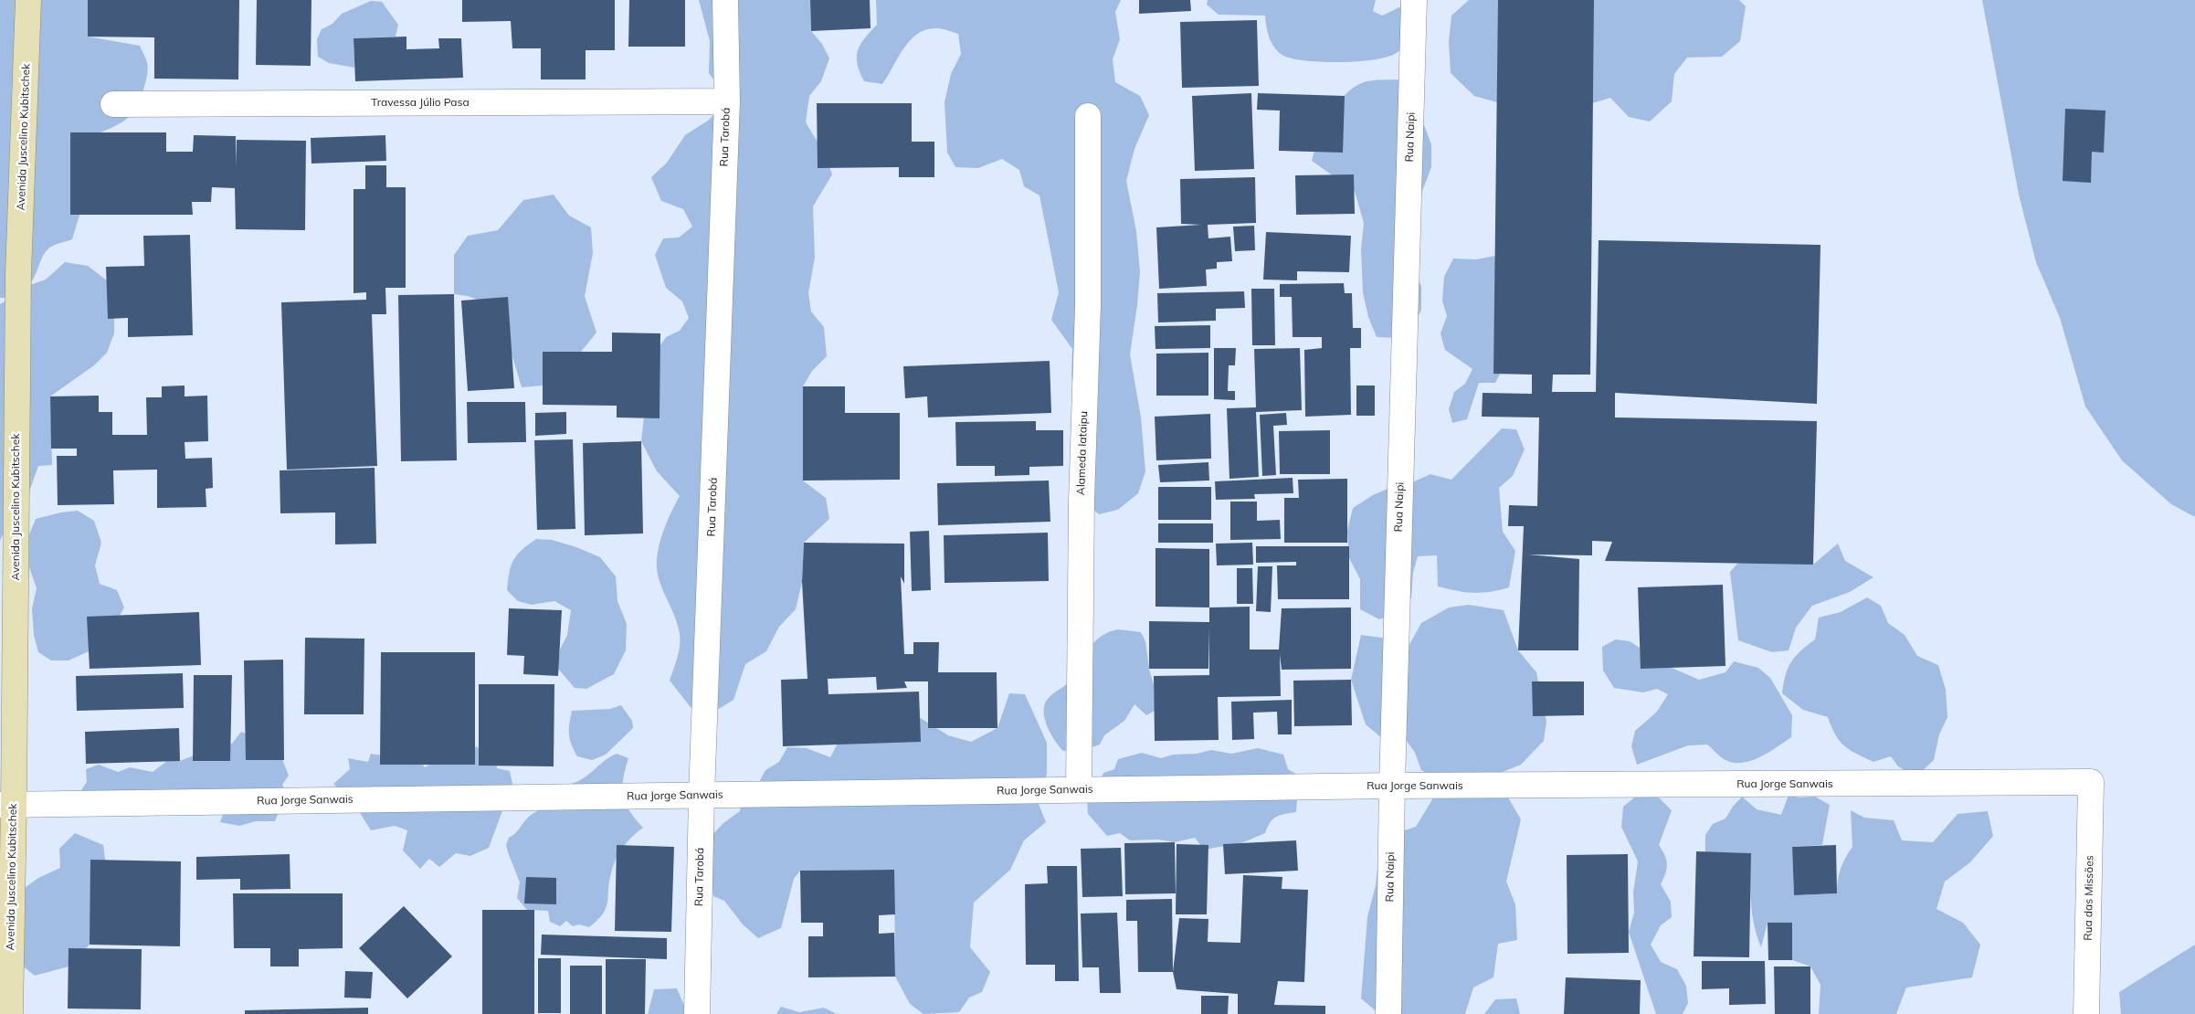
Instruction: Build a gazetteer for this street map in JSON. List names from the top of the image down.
{
  "streets": {
    "main road": ["Avenida Juscelino Kubitschek"],
    "street": [
      "Travessa Júlio Pasa",
      "Rua Tarobá",
      "Rua Naipi",
      "Alameda Iataipu",
      "Rua Jorge Sanwais",
      "Rua das Missões"
    ]
  },
  "crossings": [
    ["Travessa Júlio Pasa", "Rua Tarobá"],
    ["Avenida Juscelino Kubitschek", "Rua Jorge Sanwais"],
    ["Rua Tarobá", "Rua Jorge Sanwais"],
    ["Rua Naipi", "Rua Jorge Sanwais"],
    ["Alameda Iataipu", "Rua Jorge Sanwais"],
    ["Rua Jorge Sanwais", "Rua das Missões"]
  ]
}
